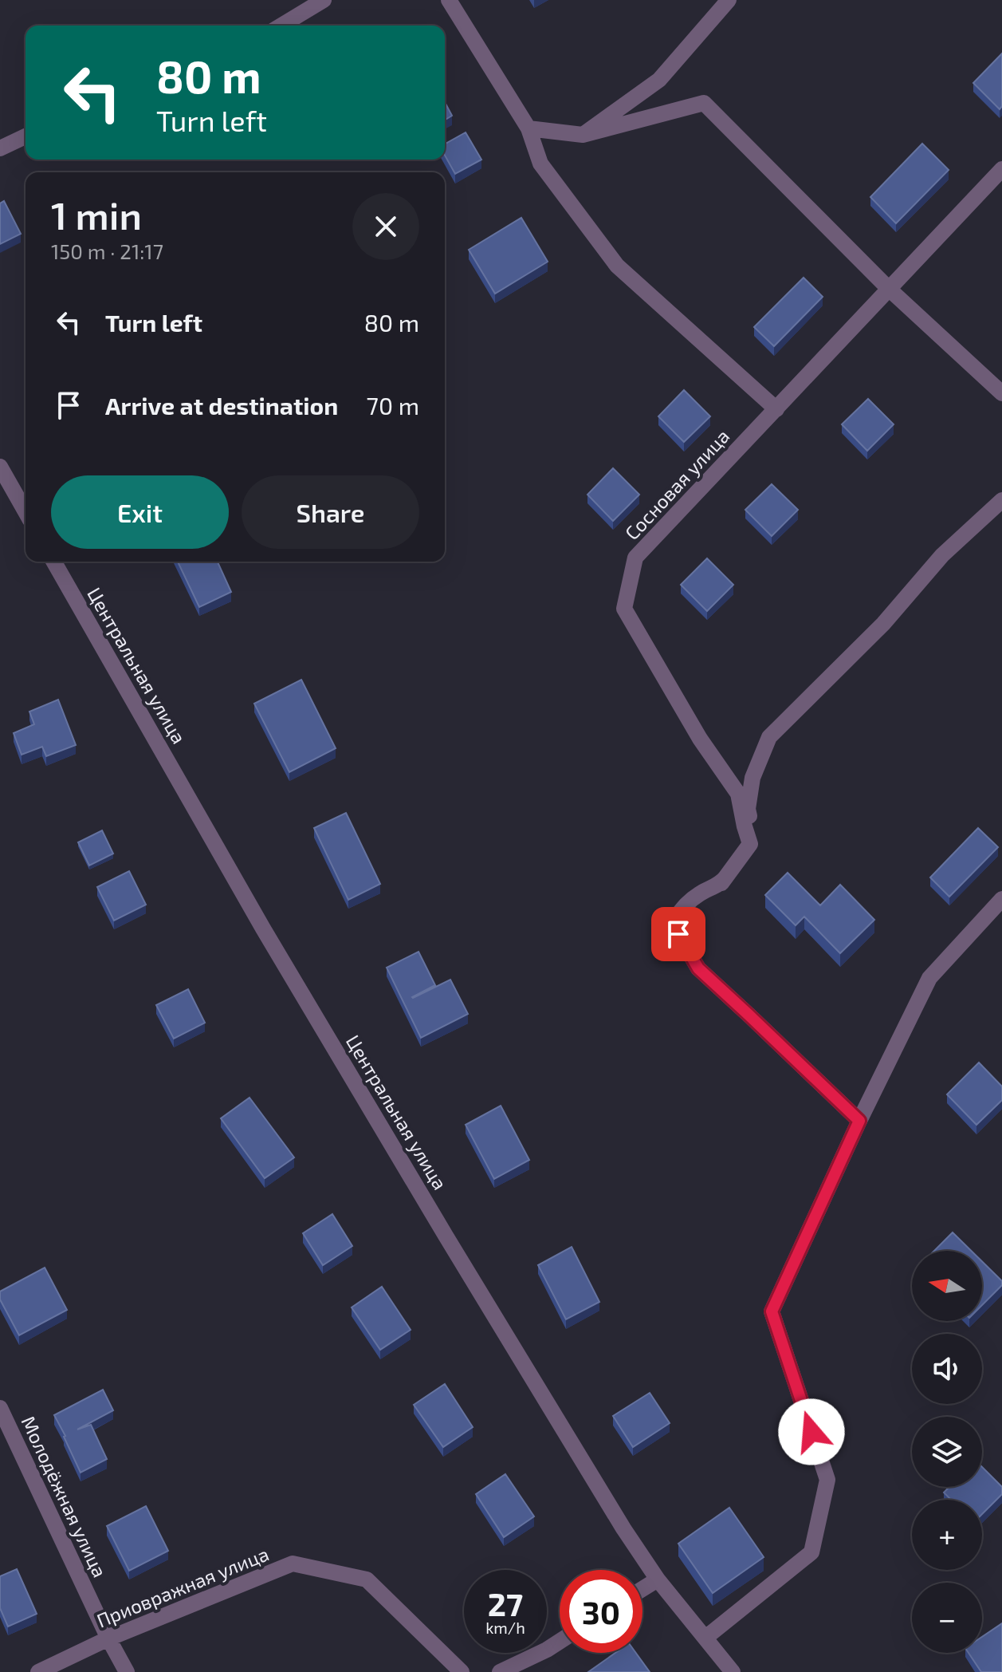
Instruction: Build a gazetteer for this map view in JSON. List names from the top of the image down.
{
  "streets": {
    "street": [
      "Сосновая улица",
      "Центральная улица",
      "Молодёжная улица",
      "Приовражная улица"
    ]
  },
  "crossings": [
    ["Молодёжная улица", "Приовражная улица"]
  ],
  "north": "left",
  "page": {
    "turn": ["80 m", "Turn left"],
    "heading": ["1 min", "150 m · 21:17"],
    "list": [
      {
        "name": "Turn left",
        "value": "80 m"
      },
      {
        "name": "Arrive at destination",
        "value": "70 m"
      }
    ],
    "buttons": ["Exit", "Share"],
    "map_buttons": ["+", "−"],
    "speed": "27 km/h",
    "limit": "30"
  }
}
